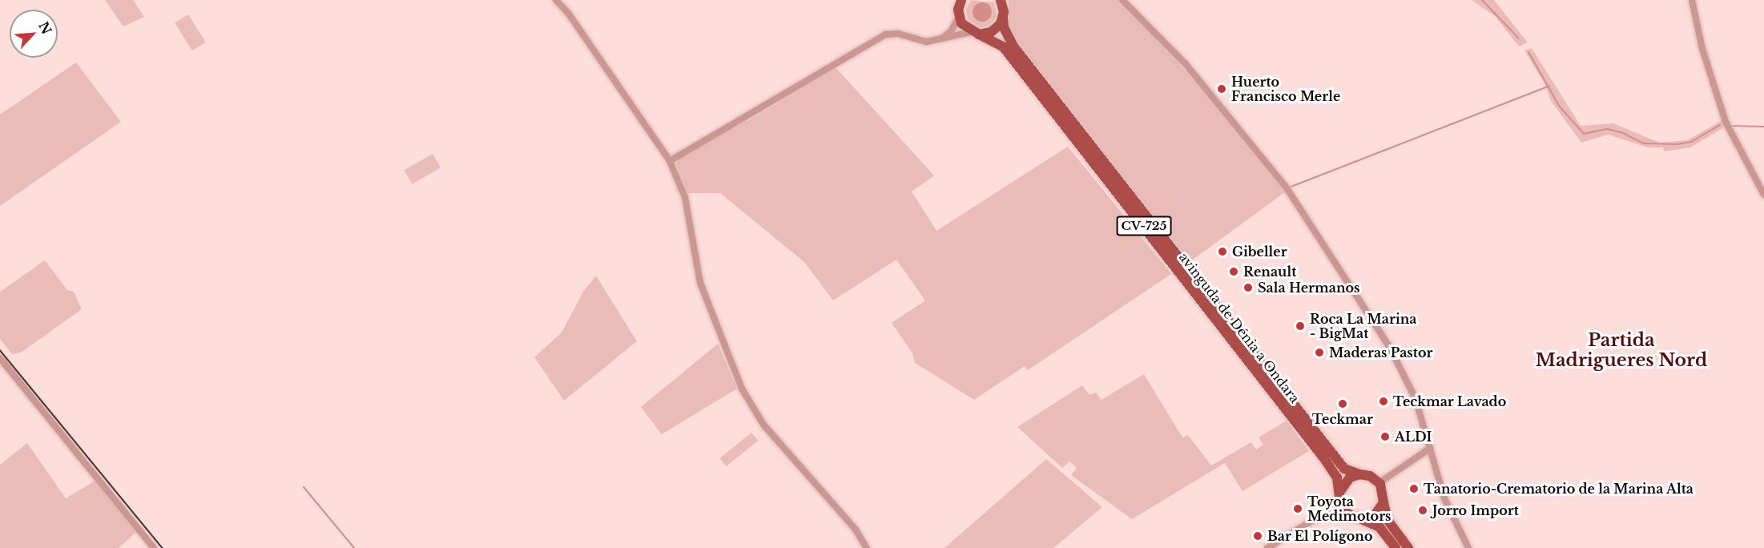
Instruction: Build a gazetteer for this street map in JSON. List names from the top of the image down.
{
  "streets": {
    "main road": ["CV-725", "avinguda de Dénia a Ondara"]
  },
  "crossings": [
    ["CV-725", "avinguda de Dénia a Ondara"]
  ],
  "districts": ["Partida Madrigueres Nord"],
  "places": [
    "Huerto Francisco Merle",
    "Gibeller",
    "Renault",
    "Sala Hermanos",
    "Roca La Marina - BigMat",
    "Maderas Pastor",
    "Teckmar Lavado",
    "Teckmar",
    "ALDI",
    "Tanatorio-Crematorio de la Marina Alta",
    "Toyota Medimotors",
    "Jorro Import",
    "Bar El Polígono"
  ],
  "north": "top right"
}
